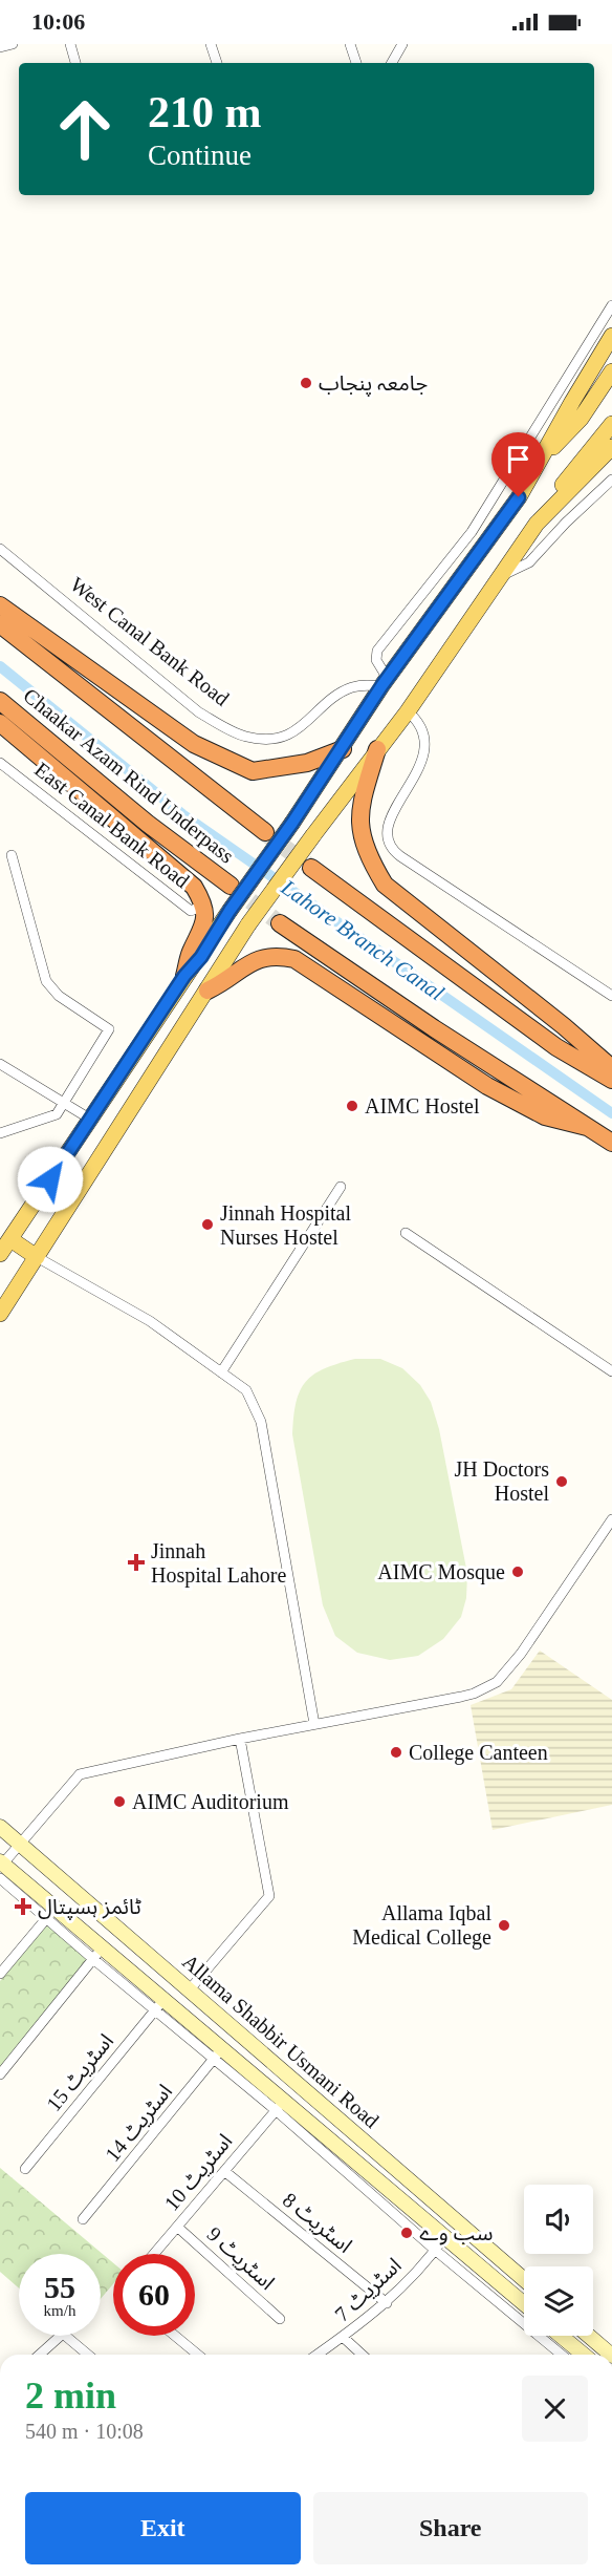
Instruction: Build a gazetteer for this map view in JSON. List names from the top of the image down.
{
  "streets": {
    "highway": ["Chaakar Azam Rind Underpass"],
    "main road": ["Allama Shabbir Usmani Road"],
    "street": [
      "West Canal Bank Road",
      "East Canal Bank Road",
      "اسٹریٹ 15",
      "اسٹریٹ 14",
      "اسٹریٹ 10",
      "اسٹریٹ 8",
      "اسٹریٹ 9",
      "اسٹریٹ 7"
    ]
  },
  "crossings": [
    ["Allama Shabbir Usmani Road", "اسٹریٹ 15"],
    ["Allama Shabbir Usmani Road", "اسٹریٹ 14"],
    ["Allama Shabbir Usmani Road", "اسٹریٹ 10"],
    ["Allama Shabbir Usmani Road", "اسٹریٹ 7"],
    ["اسٹریٹ 10", "اسٹریٹ 8"],
    ["اسٹریٹ 10", "اسٹریٹ 9"],
    ["اسٹریٹ 8", "اسٹریٹ 7"]
  ],
  "water": ["Lahore Branch Canal"],
  "places": {
    "other": [
      "جامعہ پنجاب",
      "AIMC Hostel",
      "Jinnah Hospital Nurses Hostel",
      "JH Doctors Hostel",
      "AIMC Mosque",
      "College Canteen",
      "AIMC Auditorium",
      "Allama Iqbal Medical College",
      "سب وے"
    ],
    "health": ["Jinnah Hospital Lahore", "ٹائمز ہسپتال"]
  },
  "page": {
    "status": "10:06",
    "turn": ["210 m", "Continue"],
    "speed": "55 km/h",
    "limit": "60",
    "heading": ["2 min", "540 m · 10:08"],
    "buttons": ["Exit", "Share"]
  }
}
